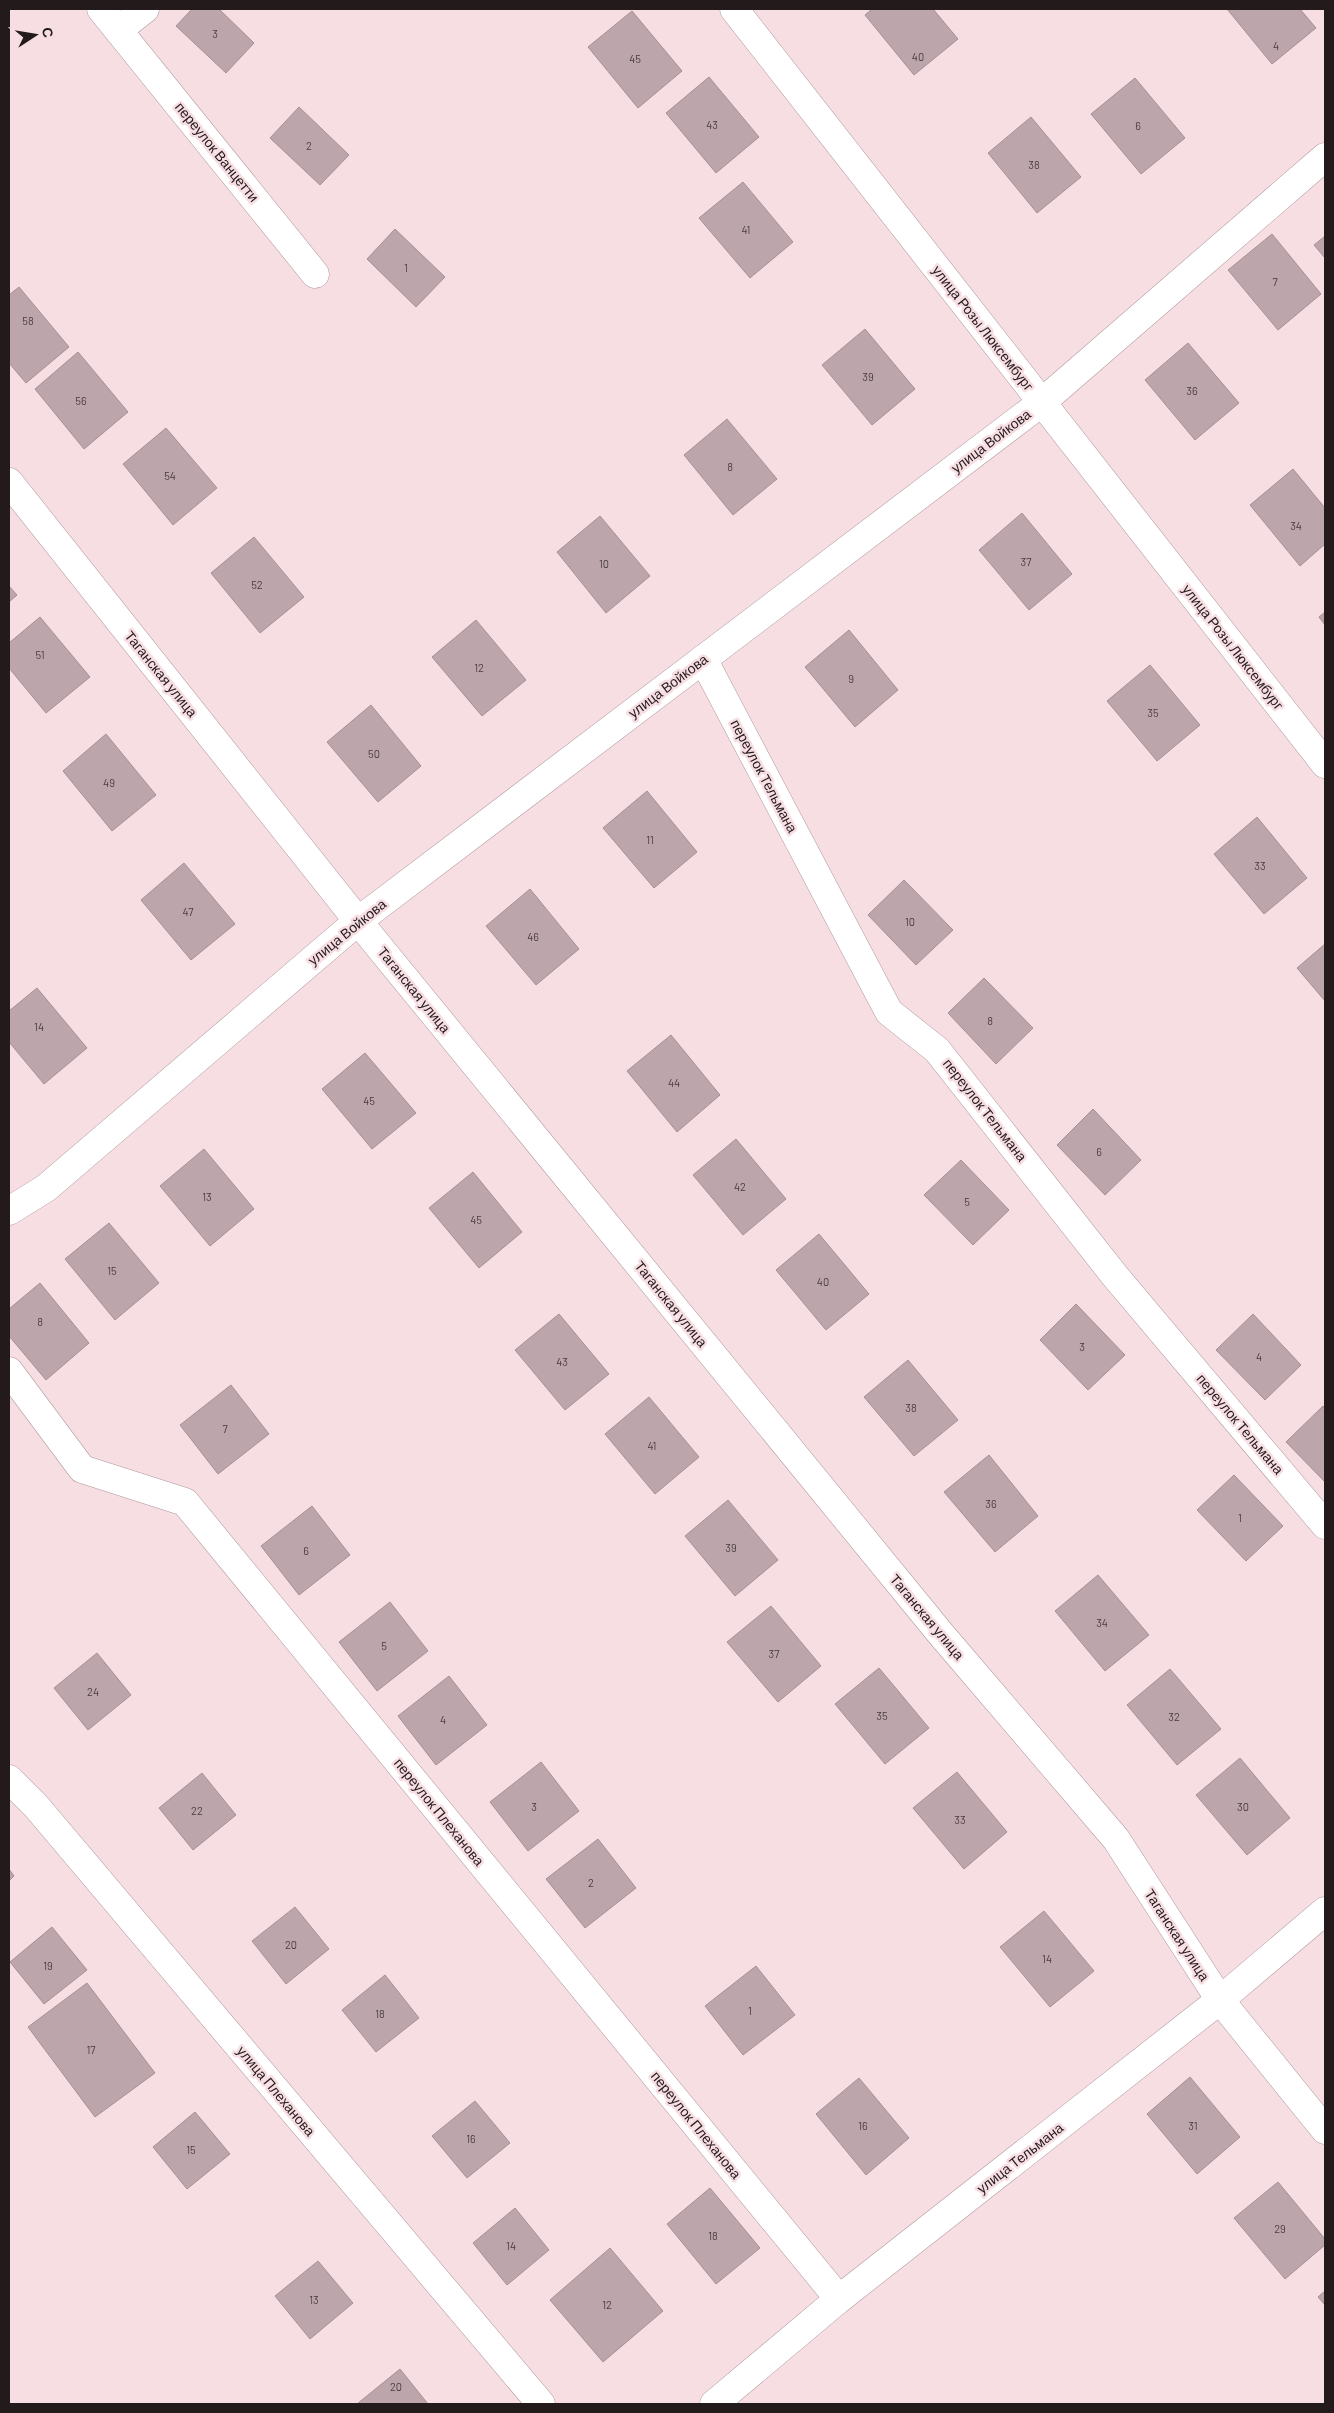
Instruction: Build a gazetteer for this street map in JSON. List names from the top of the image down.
{
  "streets": {
    "street": [
      "переулок Ванцетти",
      "улица Розы Люксембург",
      "улица Войкова",
      "Таганская улица",
      "переулок Тельмана",
      "переулок Плеханова",
      "улица Плеханова",
      "улица Тельмана"
    ]
  },
  "crossings": [
    ["улица Розы Люксембург", "улица Войкова"],
    ["улица Войкова", "Таганская улица"],
    ["улица Войкова", "переулок Тельмана"],
    ["Таганская улица", "улица Тельмана"],
    ["переулок Плеханова", "улица Тельмана"]
  ],
  "house_numbers": [
    "3",
    "4",
    "40",
    "45",
    "43",
    "6",
    "2",
    "38",
    "41",
    "1",
    "7",
    "58",
    "39",
    "36",
    "56",
    "8",
    "54",
    "34",
    "37",
    "10",
    "52",
    "51",
    "12",
    "9",
    "35",
    "50",
    "49",
    "11",
    "33",
    "47",
    "10",
    "46",
    "8",
    "14",
    "44",
    "45",
    "6",
    "42",
    "13",
    "5",
    "45",
    "15",
    "40",
    "8",
    "3",
    "4",
    "43",
    "38",
    "7",
    "41",
    "36",
    "1",
    "39",
    "6",
    "34",
    "5",
    "37",
    "24",
    "35",
    "32",
    "4",
    "3",
    "30",
    "22",
    "33",
    "2",
    "20",
    "14",
    "19",
    "1",
    "18",
    "17",
    "16",
    "31",
    "16",
    "15",
    "29",
    "18",
    "14",
    "13",
    "12",
    "20"
  ],
  "north": "right"
}
